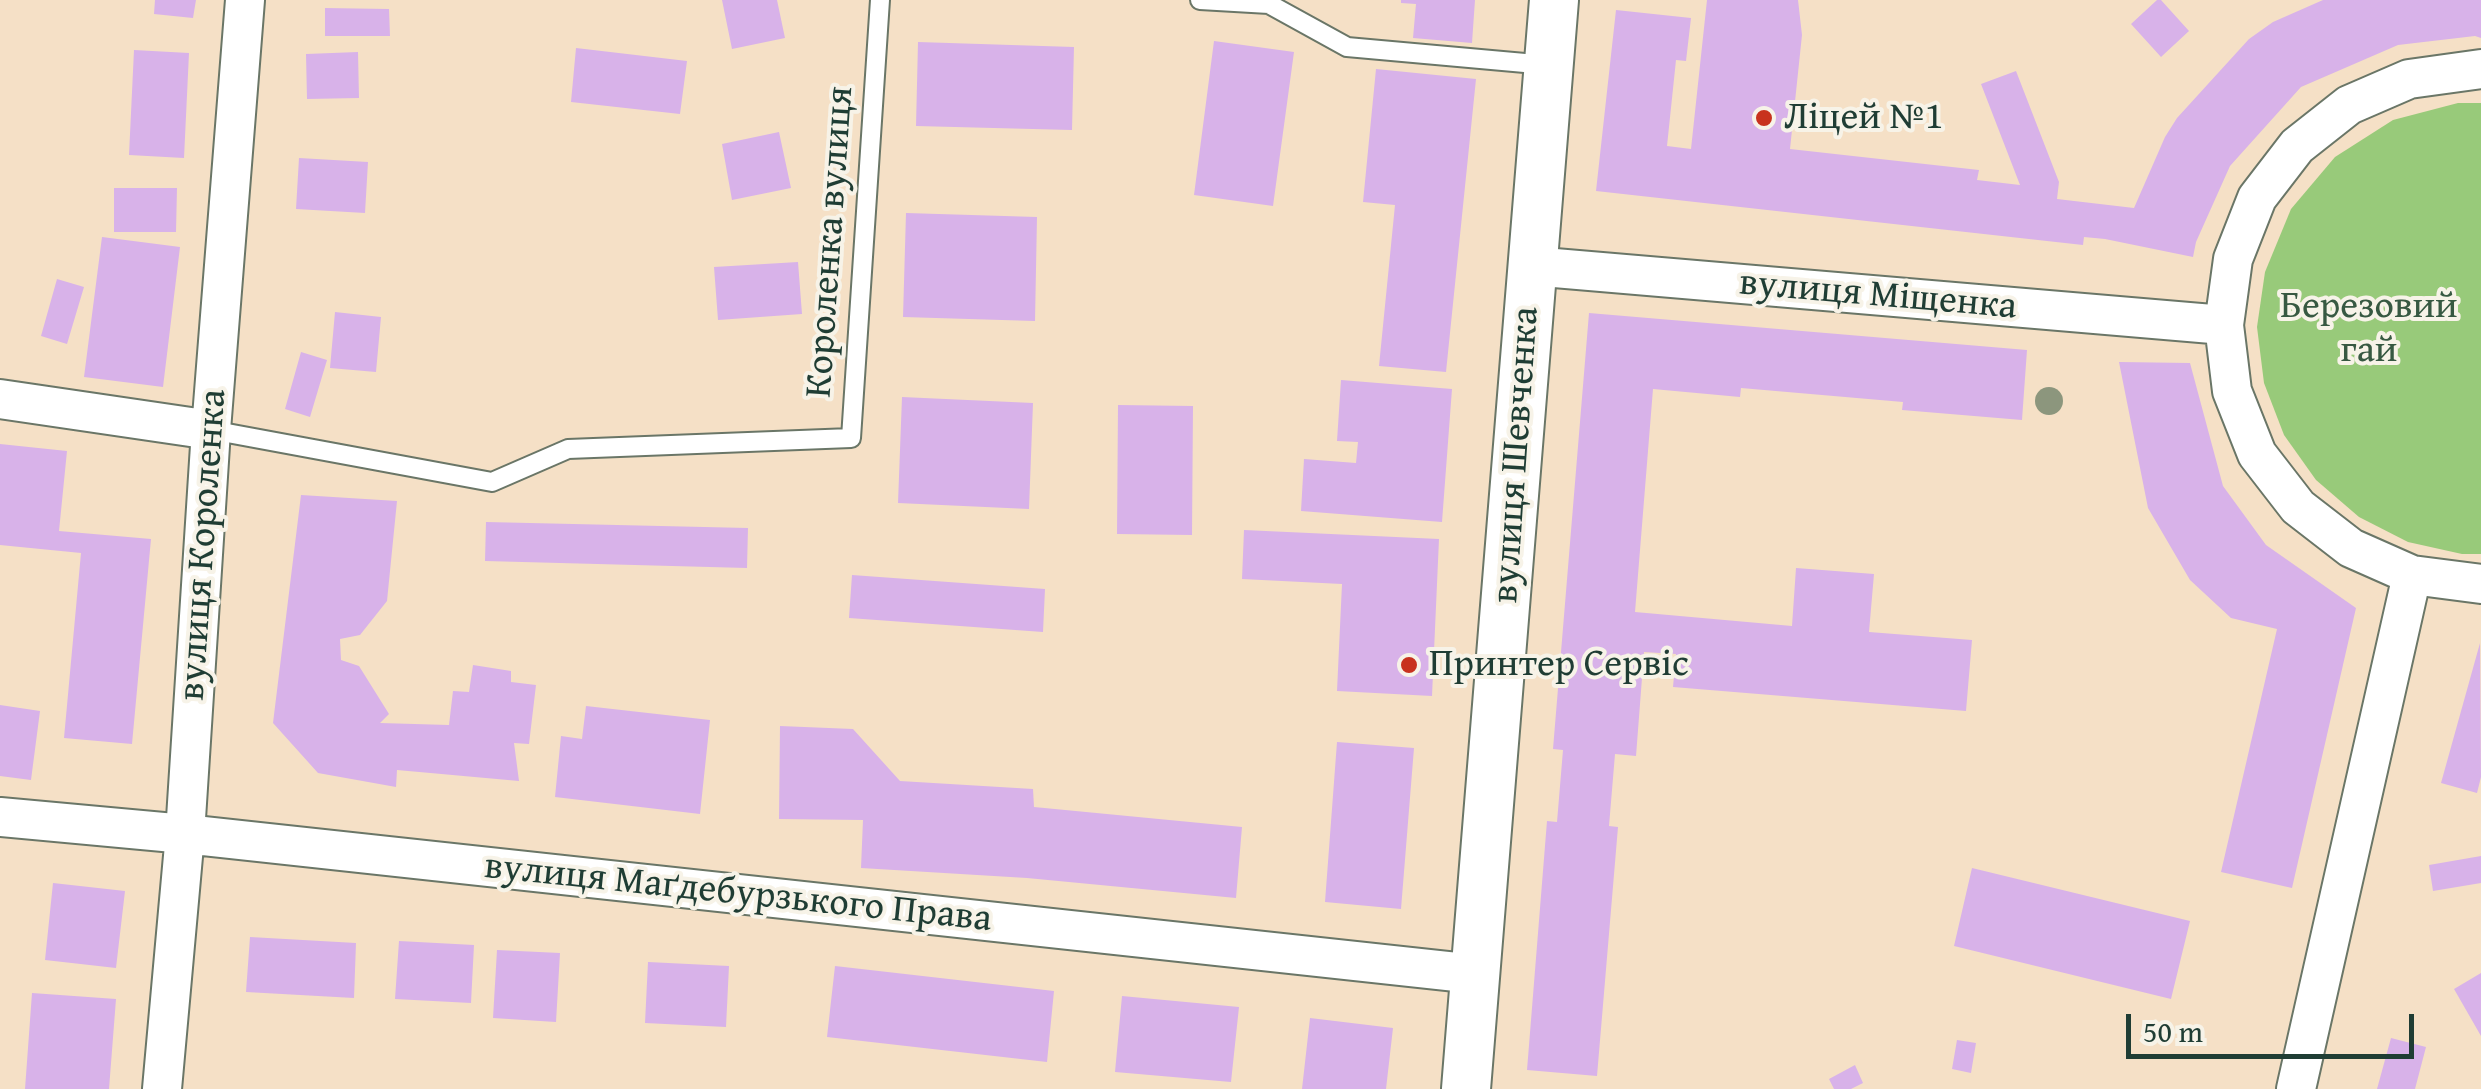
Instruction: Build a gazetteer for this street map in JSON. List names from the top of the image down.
{
  "streets": {
    "street": [
      "вулиця Міщенка",
      "вулиця Шевченка",
      "вулиця Короленка",
      "вулиця Маґдебурзького Права"
    ],
    "lane": ["Короленка вулиця"]
  },
  "crossings": [
    ["Короленка вулиця", "вулиця Короленка"],
    ["вулиця Міщенка", "вулиця Шевченка"],
    ["вулиця Шевченка", "вулиця Маґдебурзького Права"],
    ["вулиця Короленка", "вулиця Маґдебурзького Права"]
  ],
  "parks": ["Березовий гай"],
  "places": ["Ліцей №1", "Принтер Сервіс"],
  "scale_bar": "50 m"
}
